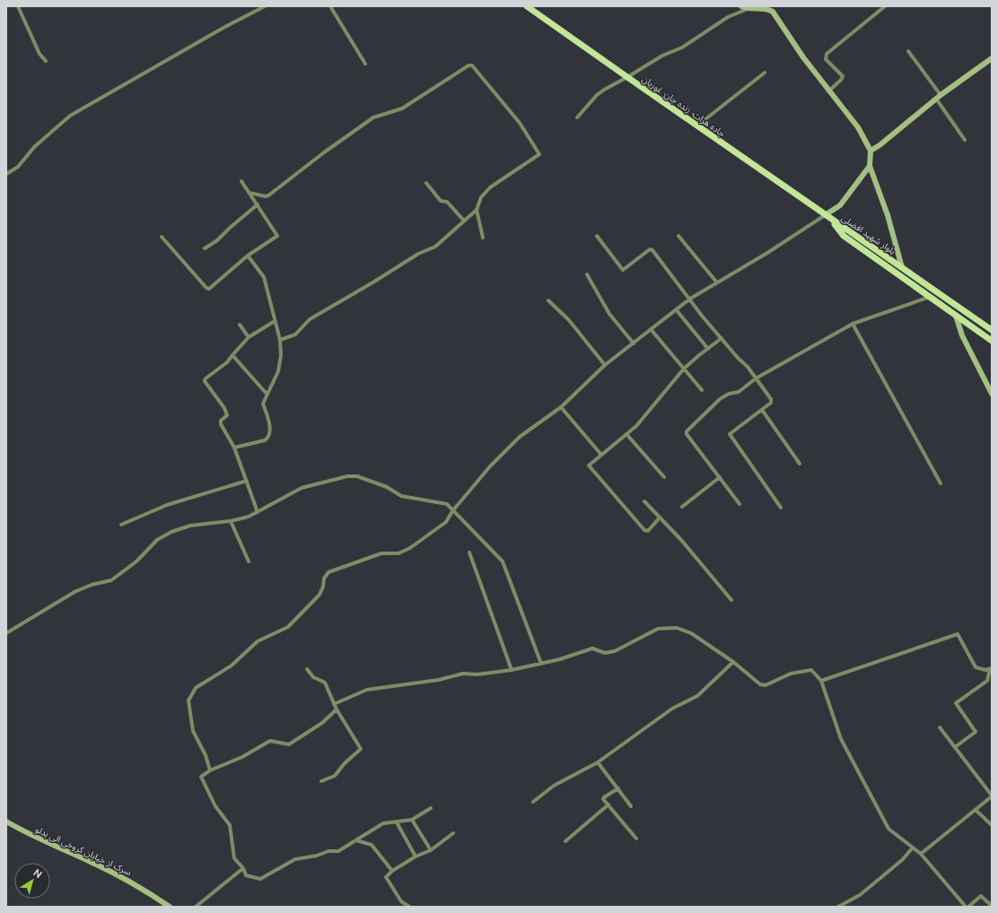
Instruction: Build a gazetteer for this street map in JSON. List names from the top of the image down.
{
  "streets": {
    "main road": ["جاده هرات- زنده جان- غوریان", "بلوار شهید افضلی", "سرک از خیابان کروخی الی بدلو"]
  },
  "crossings": [
    ["جاده هرات- زنده جان- غوریان", "بلوار شهید افضلی"]
  ],
  "north": "top right"
}
